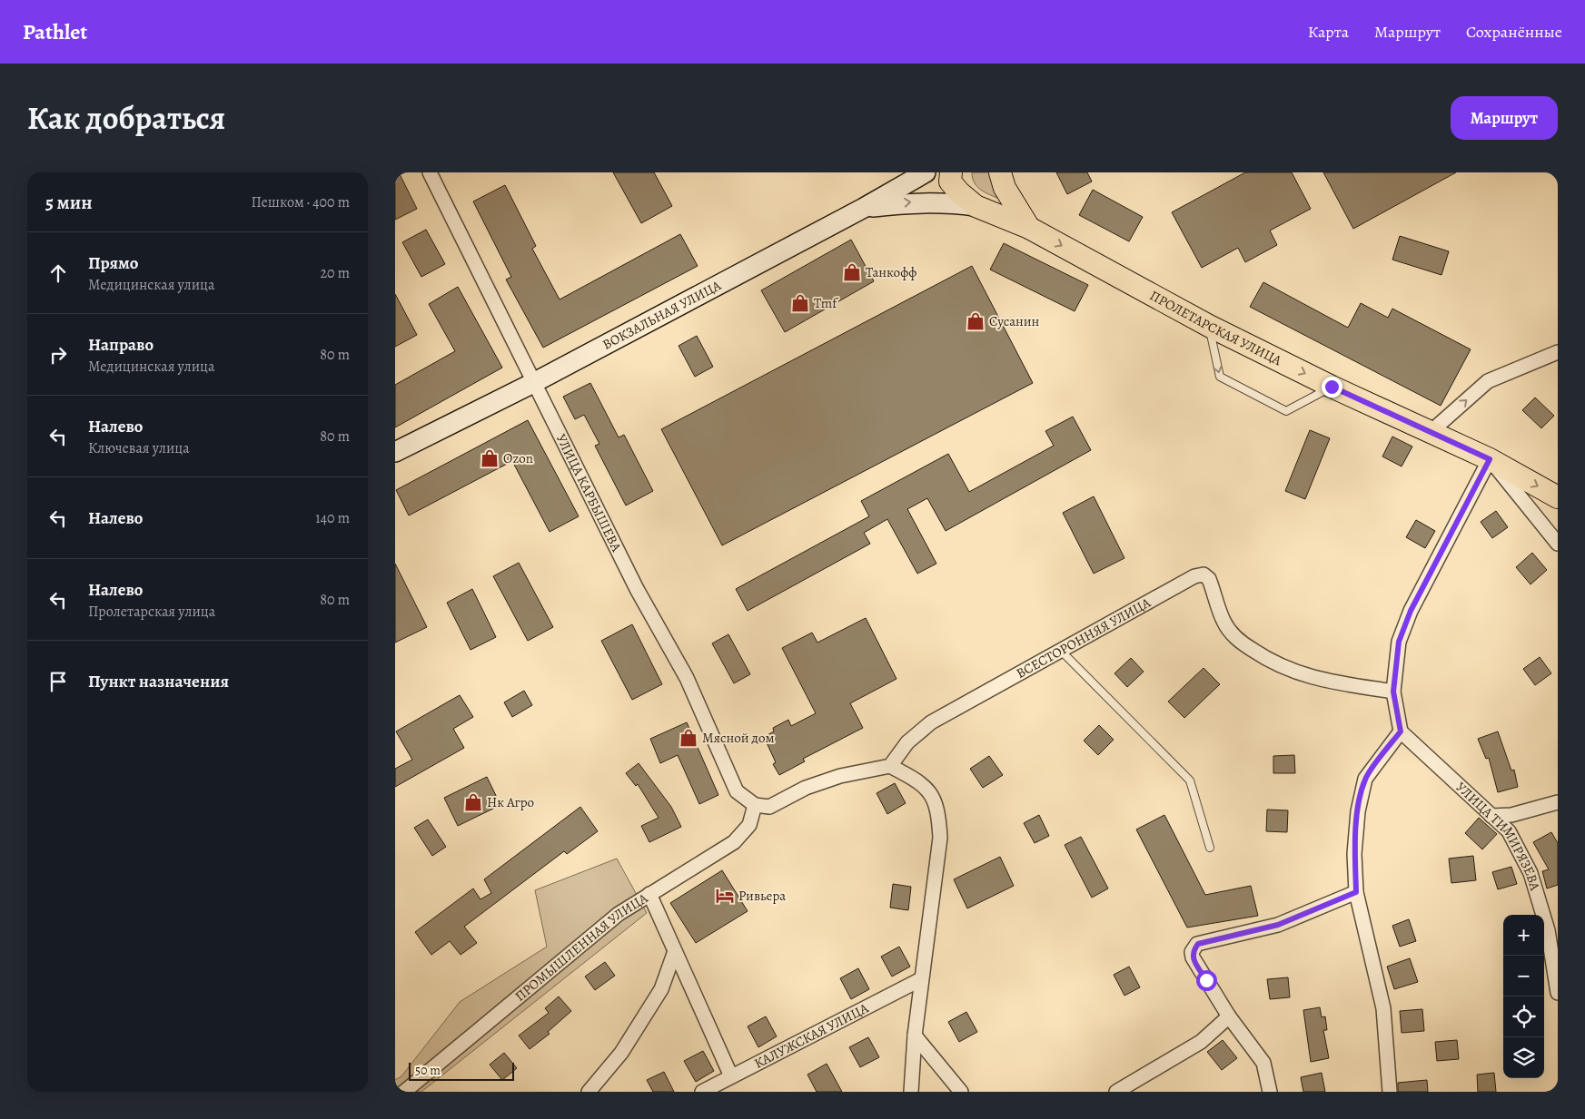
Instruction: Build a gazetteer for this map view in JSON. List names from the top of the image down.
{
  "streets": {
    "main road": ["ВОКЗАЛЬНАЯ УЛИЦА", "ПРОЛЕТАРСКАЯ УЛИЦА"],
    "street": [
      "УЛИЦА КАРБЫШЕВА",
      "ВСЕСТОРОННЯЯ УЛИЦА",
      "УЛИЦА ТИМИРЯЗЕВА",
      "ПРОМЫШЛЕННАЯ УЛИЦА",
      "КАЛУЖСКАЯ УЛИЦА"
    ]
  },
  "crossings": [
    ["ВОКЗАЛЬНАЯ УЛИЦА", "ПРОЛЕТАРСКАЯ УЛИЦА"],
    ["ВОКЗАЛЬНАЯ УЛИЦА", "УЛИЦА КАРБЫШЕВА"],
    ["УЛИЦА КАРБЫШЕВА", "ПРОМЫШЛЕННАЯ УЛИЦА"]
  ],
  "one_way": ["ПРОЛЕТАРСКАЯ УЛИЦА"],
  "places": {
    "shop": [
      "Танкофф",
      "Tmf",
      "Сусанин",
      "Ozon",
      "Мясной дом",
      "Нк Агро"
    ],
    "hotel": ["Ривьера"]
  },
  "scale_bar": "50 m",
  "page": {
    "header": "Pathlet",
    "nav": ["Карта", "Маршрут", "Сохранённые"],
    "title": "Как добраться",
    "buttons": "Маршрут",
    "heading": ["5 мин", "Пешком · 400 m"],
    "list": [
      ["Прямо", "Медицинская улица", "20 m"],
      ["Направо", "Медицинская улица", "80 m"],
      ["Налево", "Ключевая улица", "80 m"],
      ["Налево", "140 m"],
      ["Налево", "Пролетарская улица", "80 m"],
      "Пункт назначения"
    ],
    "map_buttons": ["+", "−"],
    "scale": "50 m"
  }
}
